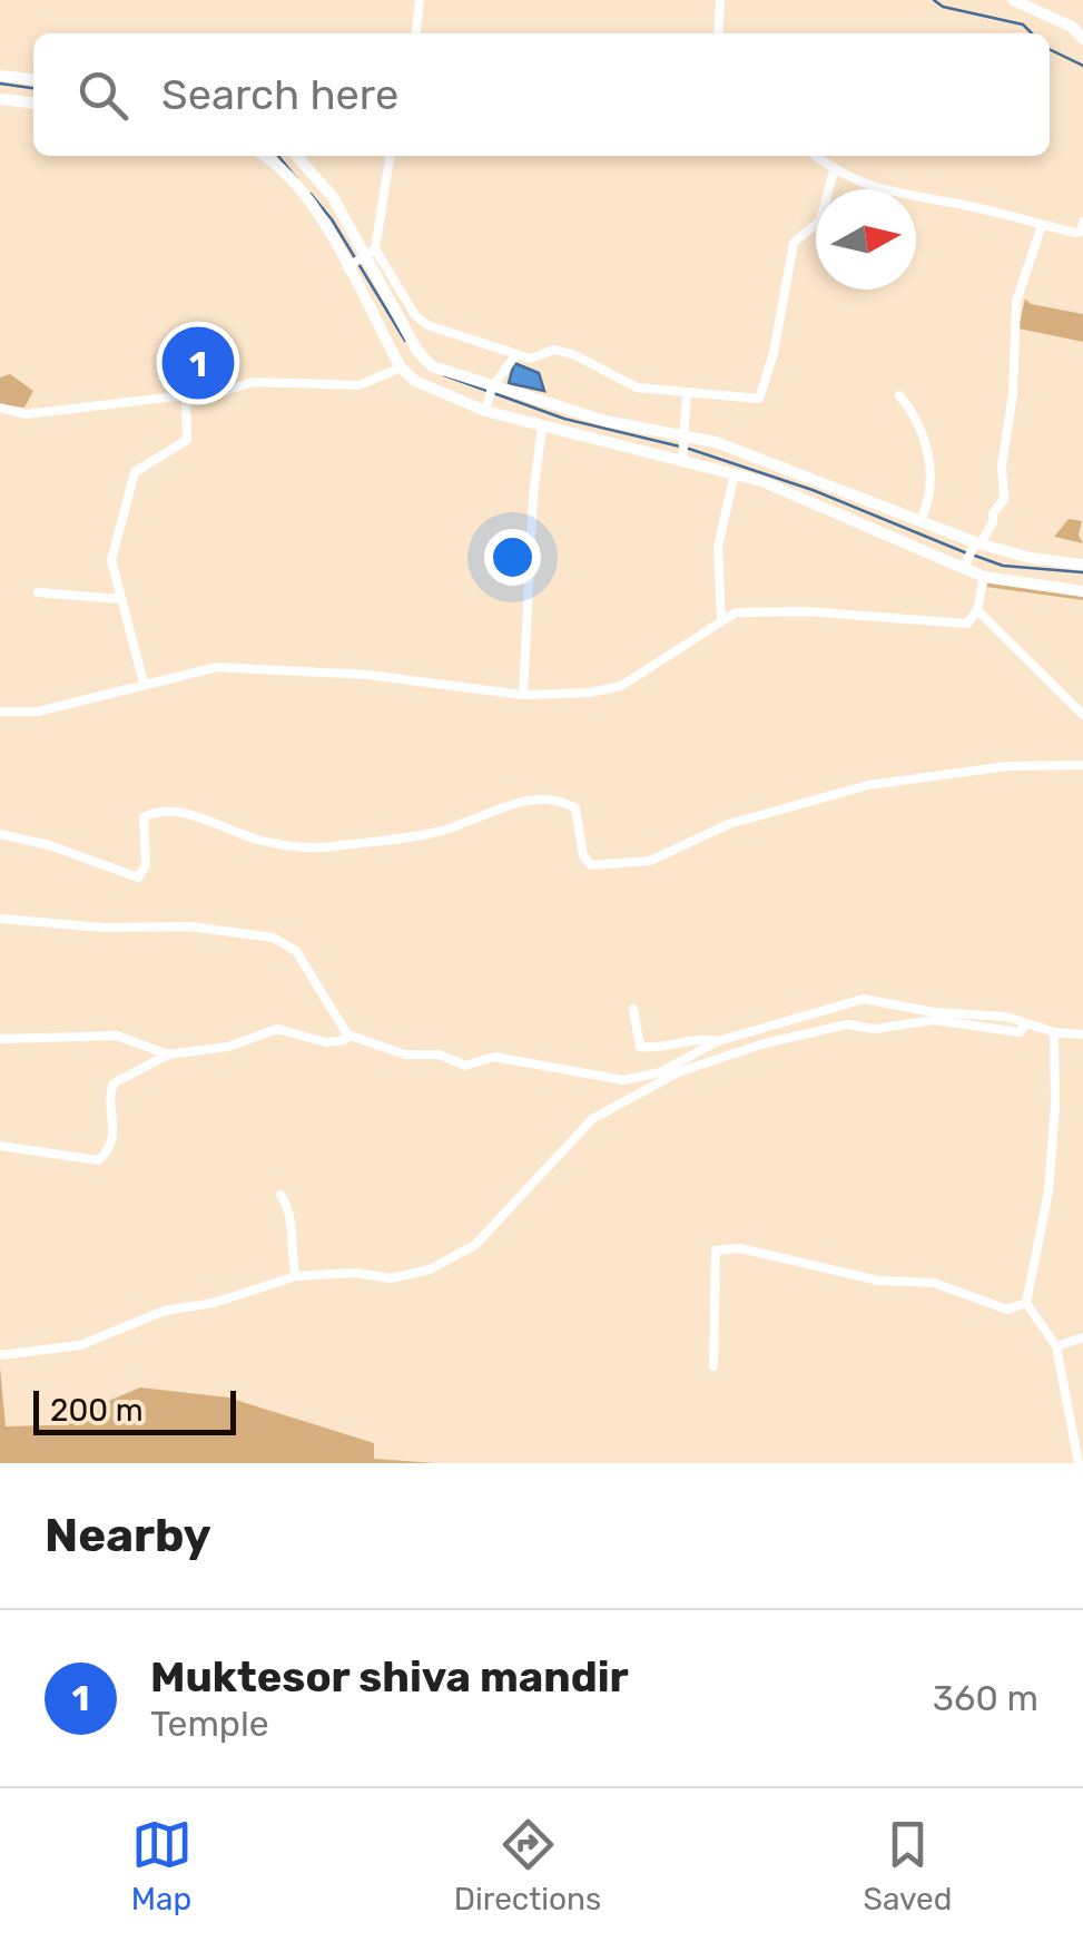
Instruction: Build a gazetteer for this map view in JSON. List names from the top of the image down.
{
  "scale_bar": "200 m",
  "north": "right",
  "page": {
    "search": "Search here",
    "pins": "1",
    "scale": "200 m",
    "heading": "Nearby",
    "list": [
      {
        "mark": "1",
        "name": "Muktesor shiva mandir",
        "note": "Temple",
        "value": "360 m"
      }
    ],
    "nav": ["Map", "Directions", "Saved"]
  }
}
